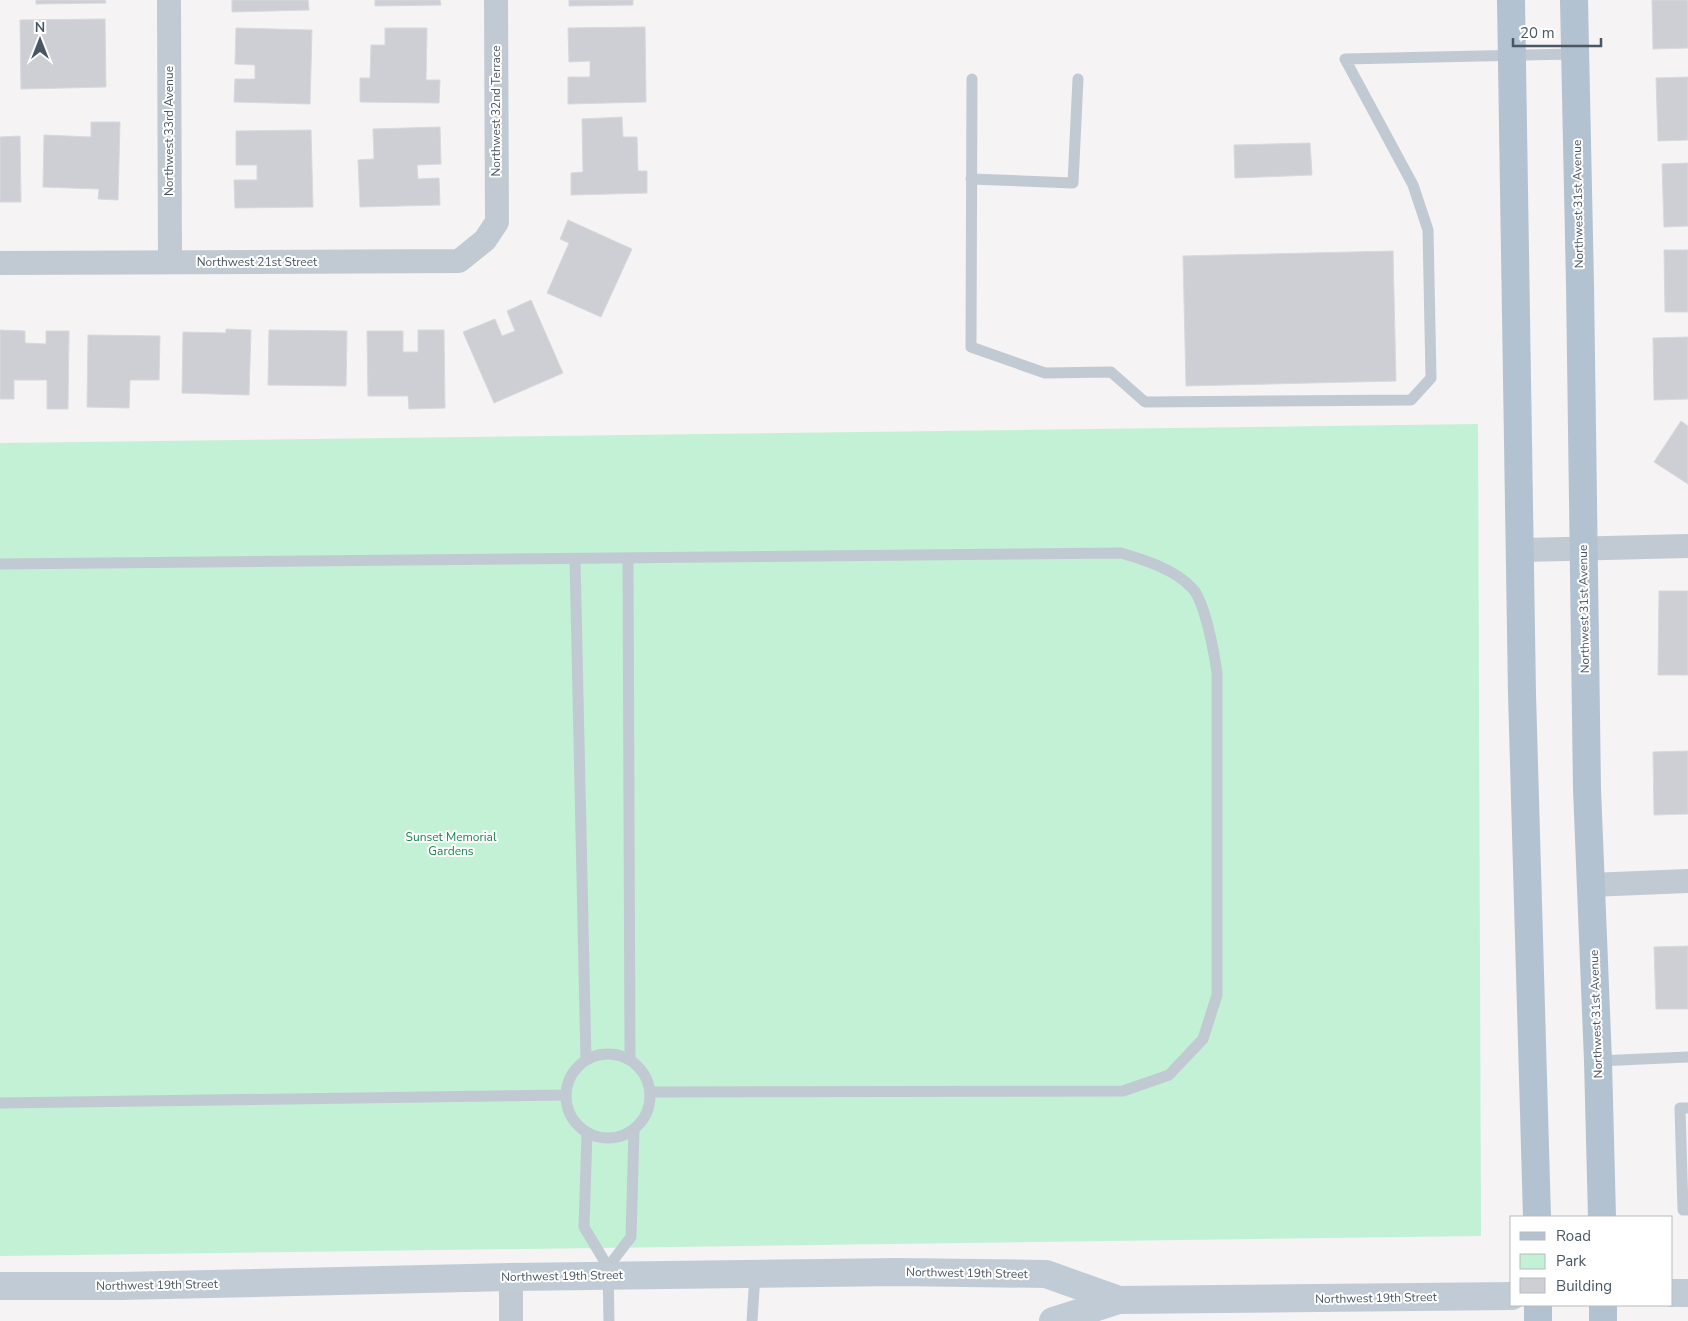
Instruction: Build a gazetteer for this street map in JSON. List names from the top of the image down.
{
  "streets": {
    "main road": ["Northwest 31st Avenue"],
    "street": [
      "Northwest 32nd Terrace",
      "Northwest 33rd Avenue",
      "Northwest 21st Street",
      "Northwest 19th Street"
    ]
  },
  "crossings": [
    ["Northwest 32nd Terrace", "Northwest 21st Street"],
    ["Northwest 33rd Avenue", "Northwest 21st Street"]
  ],
  "parks": ["Sunset Memorial Gardens"],
  "legend": ["Road", "Park", "Building"],
  "scale_bar": "20 m",
  "north": "top"
}
